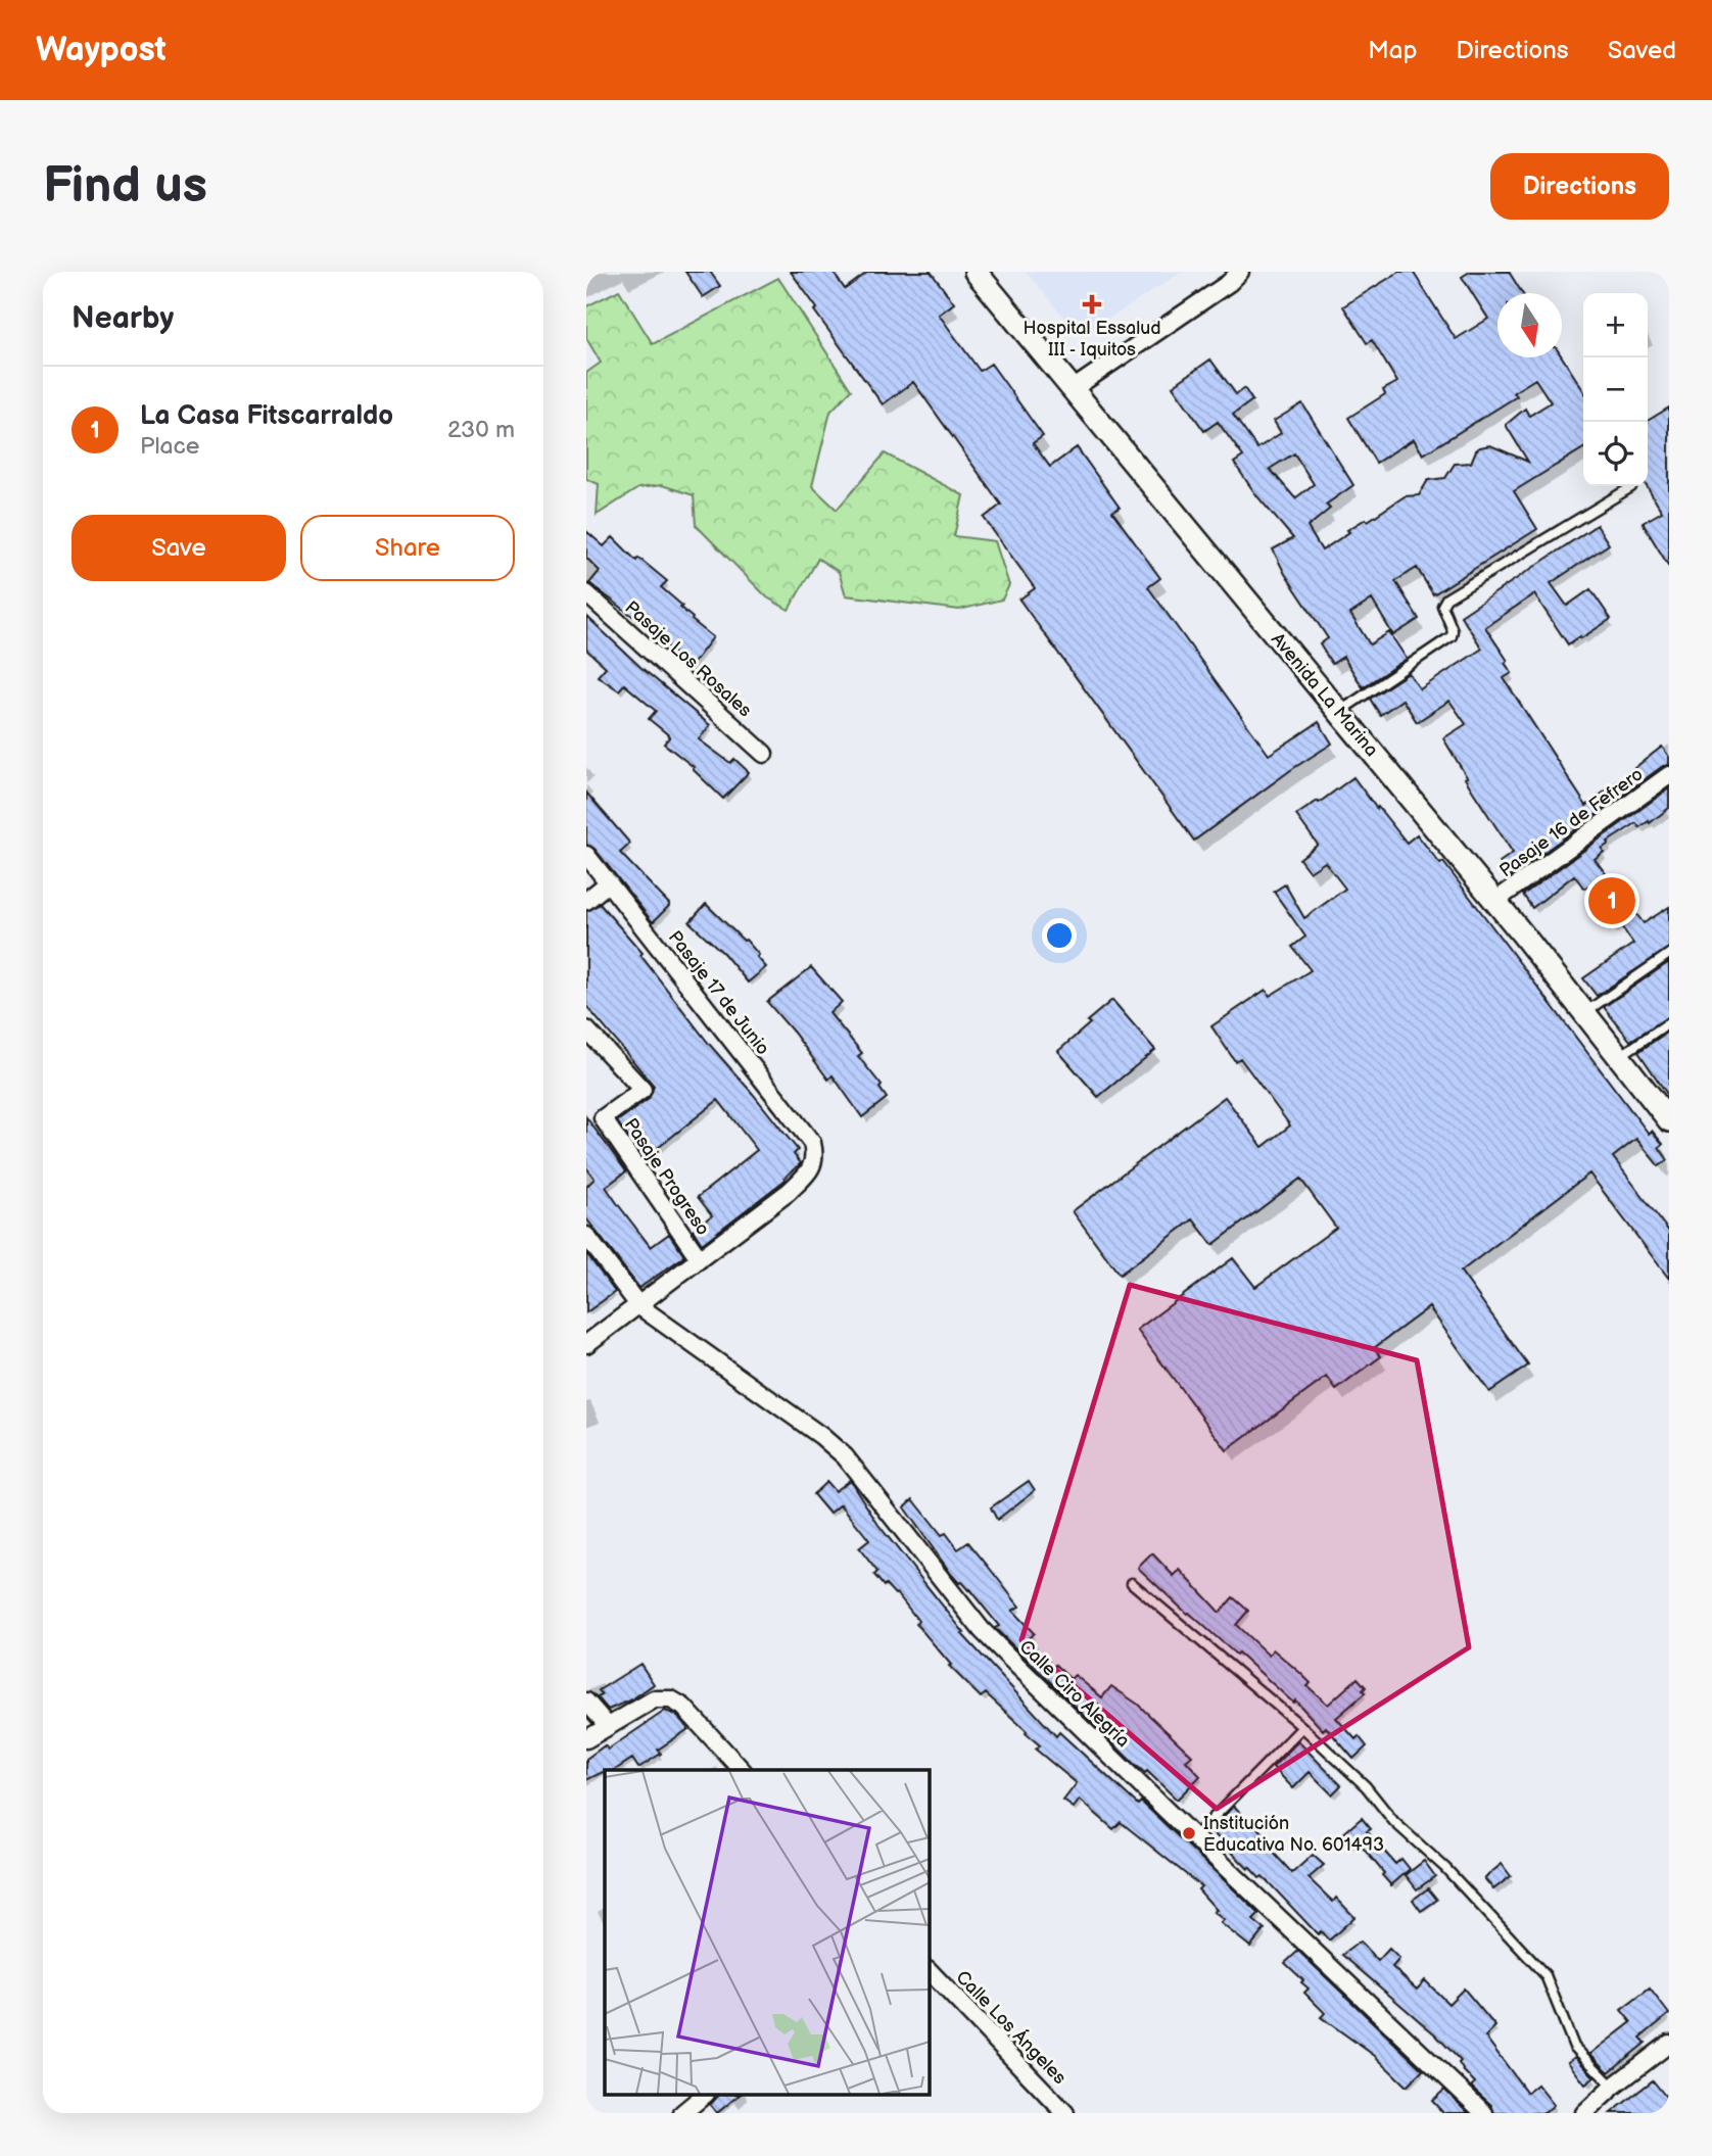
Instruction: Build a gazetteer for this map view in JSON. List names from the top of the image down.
{
  "streets": {
    "main road": ["Avenida La Marina"],
    "street": [
      "Pasaje Los Rosales",
      "Pasaje 16 de Fefrero",
      "Pasaje 17 de Junio",
      "Pasaje Progreso",
      "Calle Ciro Alegría",
      "Calle Los Ángeles"
    ]
  },
  "crossings": [
    ["Avenida La Marina", "Pasaje 16 de Fefrero"],
    ["Pasaje 17 de Junio", "Pasaje Progreso"]
  ],
  "places": {
    "health": ["Hospital Essalud III - Iquitos"],
    "other": ["Institución Educativa No. 601493"]
  },
  "north": "bottom",
  "page": {
    "header": "Waypost",
    "nav": ["Map", "Directions", "Saved"],
    "buttons": [
      "Directions",
      ["Save", "Share"]
    ],
    "title": "Find us",
    "heading": "Nearby",
    "map_buttons": ["+", "−"],
    "list": [
      {
        "mark": "1",
        "name": "La Casa Fitscarraldo",
        "note": "Place",
        "value": "230 m"
      }
    ],
    "pins": "1"
  }
}
